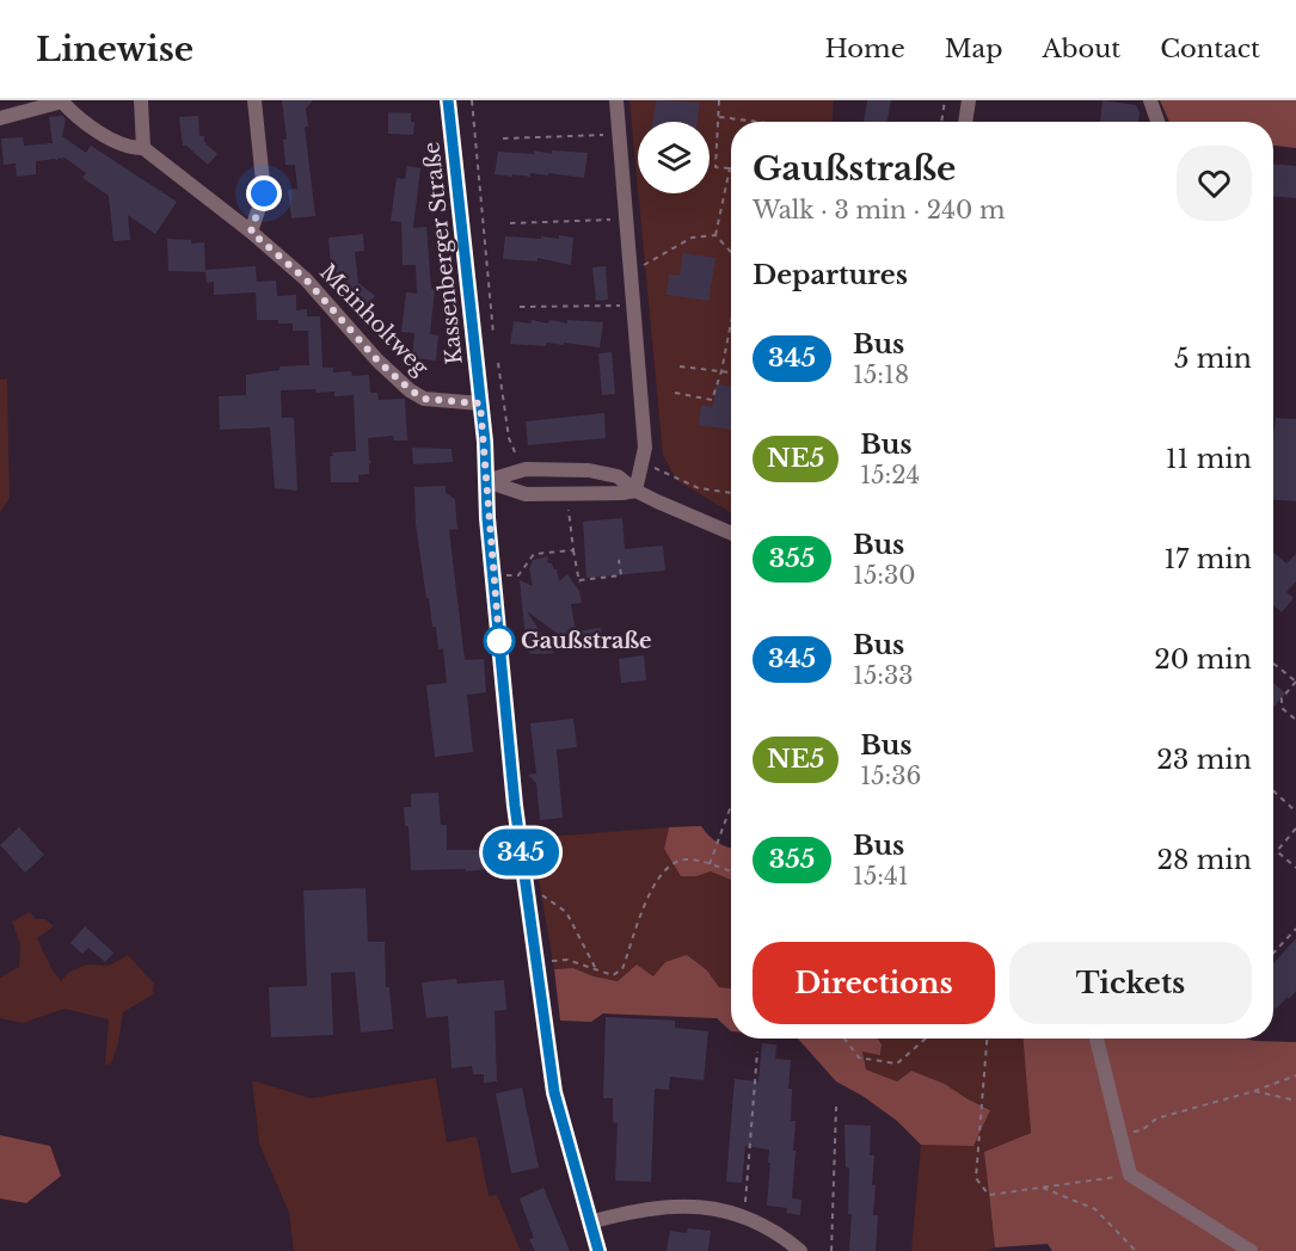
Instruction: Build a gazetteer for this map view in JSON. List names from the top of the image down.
{
  "streets": {
    "street": ["Kassenberger Straße", "Meinholtweg"]
  },
  "crossings": [
    ["Kassenberger Straße", "Meinholtweg"]
  ],
  "places": ["Gaußstraße"],
  "lines": ["bus line 345"],
  "page": {
    "header": "Linewise",
    "nav": [
      "Home",
      "Map",
      "About",
      "Contact"
    ],
    "on_map": "345",
    "heading": [
      ["Gaußstraße", "Walk · 3 min · 240 m"],
      "Departures"
    ],
    "list": [
      {
        "mark": "345",
        "name": "Bus",
        "note": "15:18",
        "value": "5 min"
      },
      {
        "mark": "NE5",
        "name": "Bus",
        "note": "15:24",
        "value": "11 min"
      },
      {
        "mark": "355",
        "name": "Bus",
        "note": "15:30",
        "value": "17 min"
      },
      {
        "mark": "345",
        "name": "Bus",
        "note": "15:33",
        "value": "20 min"
      },
      {
        "mark": "NE5",
        "name": "Bus",
        "note": "15:36",
        "value": "23 min"
      },
      {
        "mark": "355",
        "name": "Bus",
        "note": "15:41",
        "value": "28 min"
      }
    ],
    "buttons": ["Directions", "Tickets"]
  }
}
